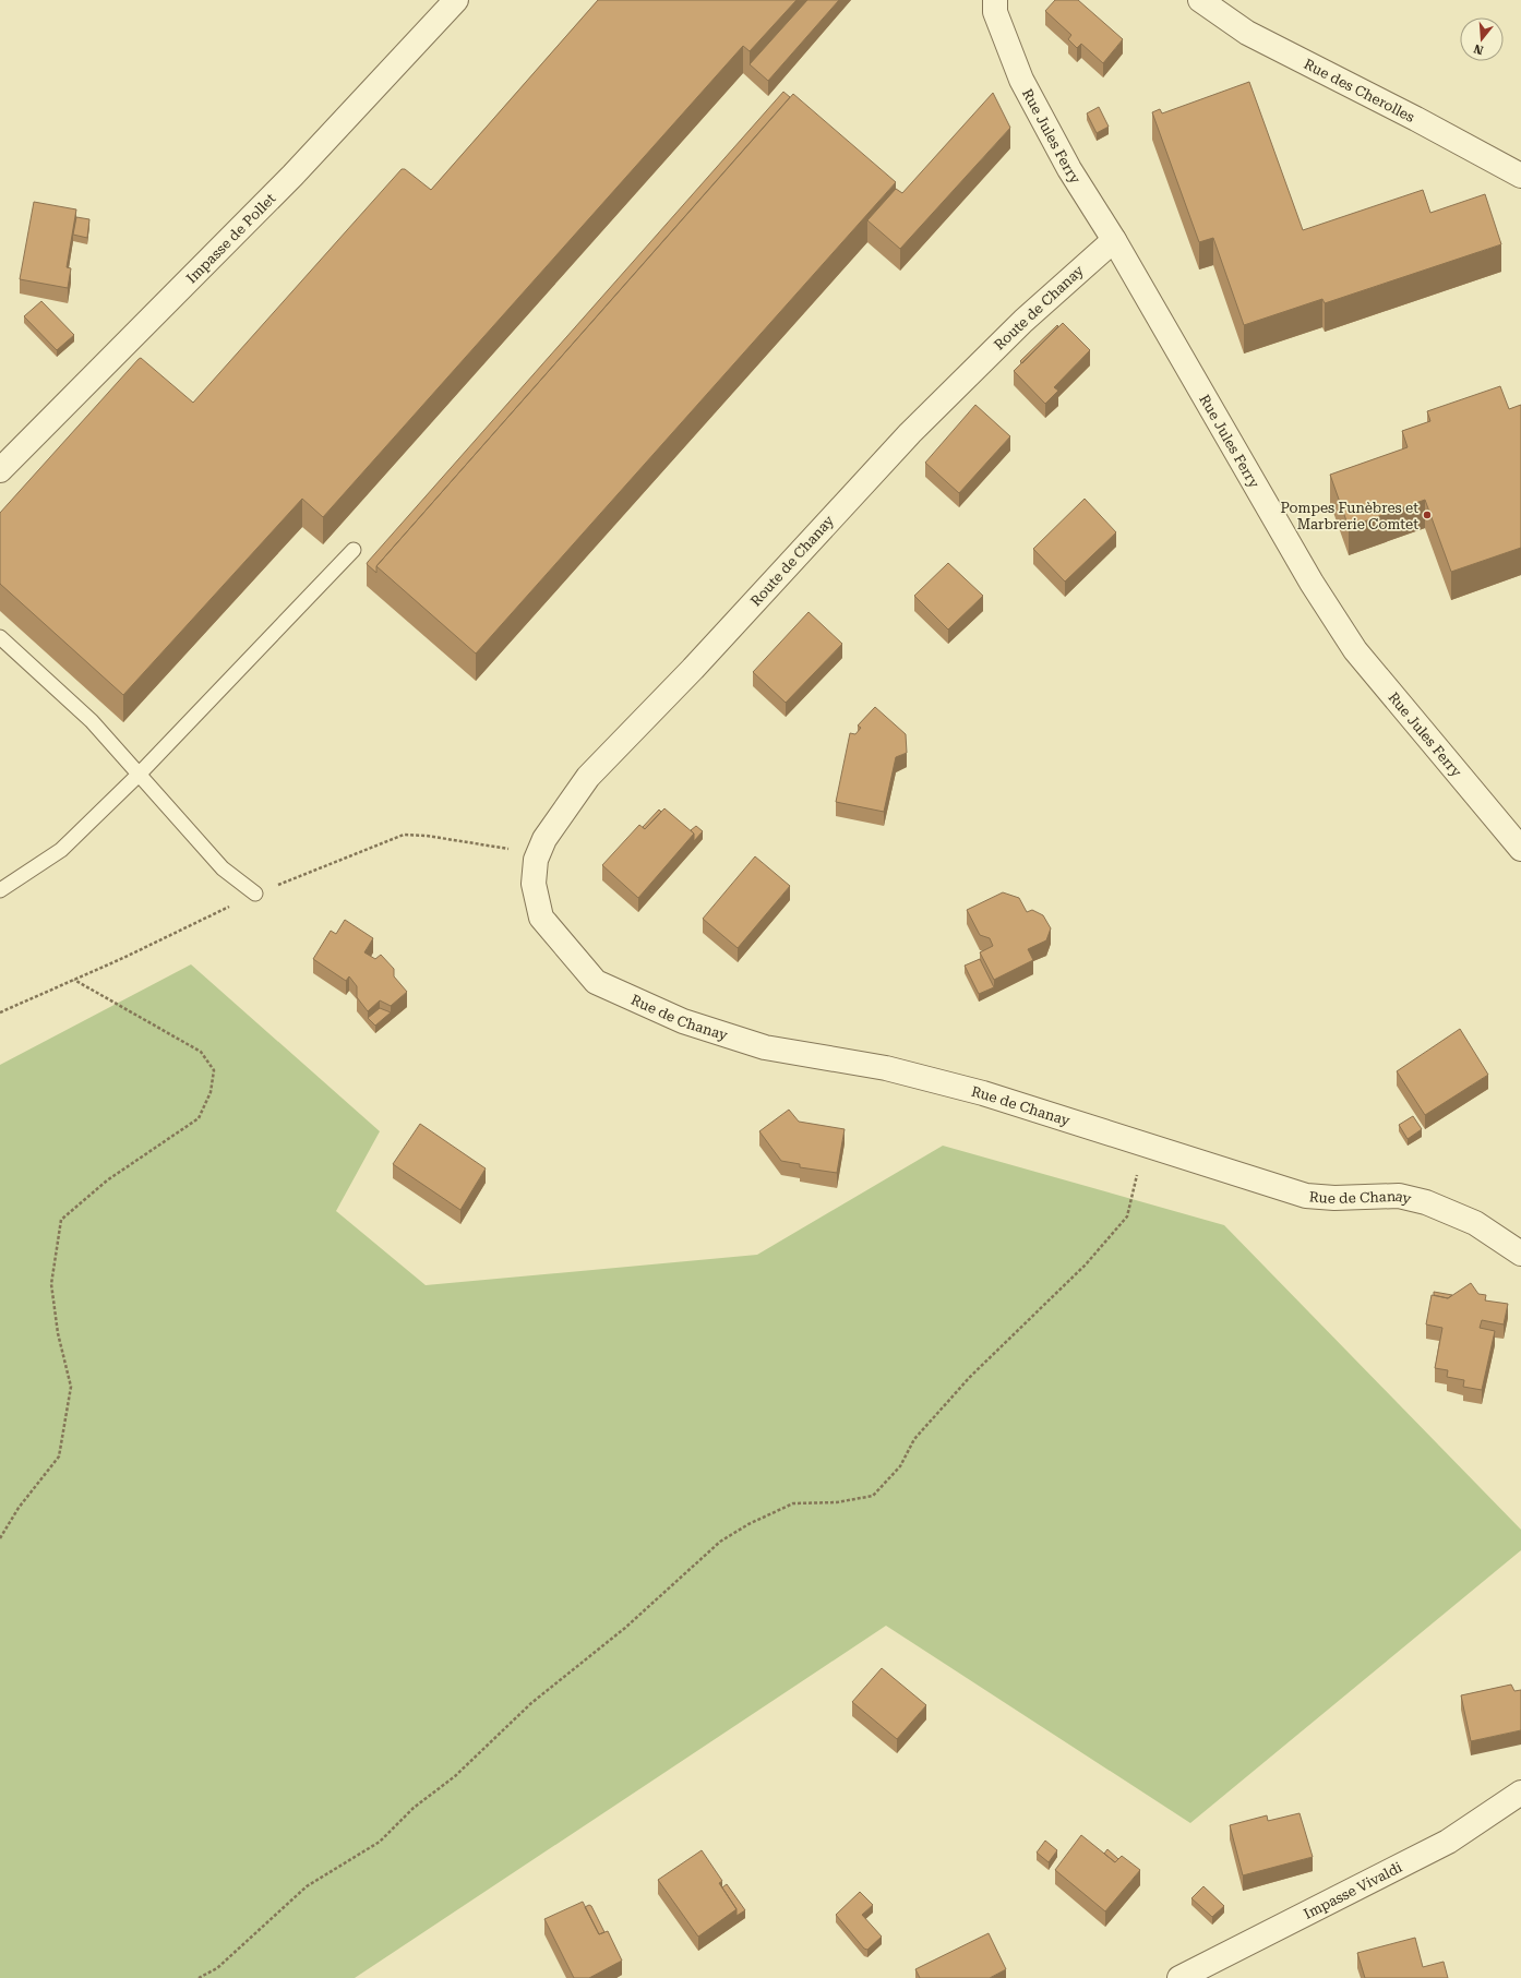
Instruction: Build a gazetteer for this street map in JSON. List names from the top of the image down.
{
  "streets": {
    "street": [
      "Rue des Cherolles",
      "Rue Jules Ferry",
      "Impasse de Pollet",
      "Route de Chanay",
      "Rue de Chanay",
      "Impasse Vivaldi"
    ]
  },
  "crossings": [
    ["Rue Jules Ferry", "Route de Chanay"],
    ["Route de Chanay", "Rue de Chanay"]
  ],
  "places": ["Pompes Funèbres et Marbrerie Comtet"],
  "north": "bottom"
}
